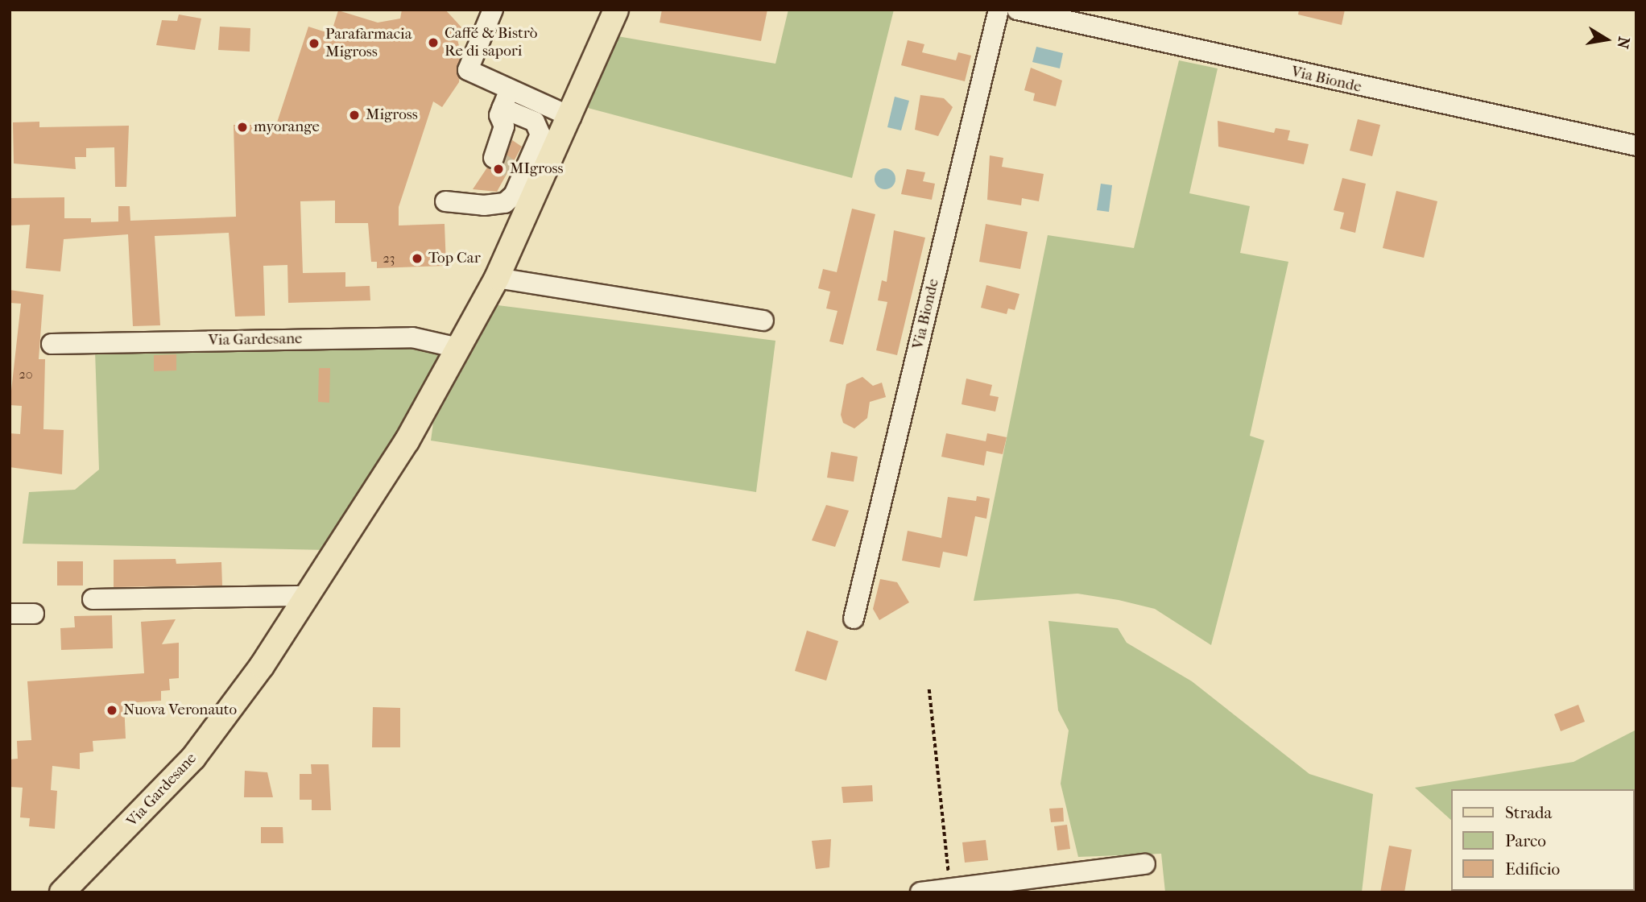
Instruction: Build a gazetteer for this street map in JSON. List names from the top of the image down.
{
  "streets": {
    "main road": ["Via Gardesane"],
    "street": ["Via Bionde"]
  },
  "places": [
    "Caffé & Bistrò Re di sapori",
    "Parafarmacia Migross",
    "Migross",
    "myorange",
    "MIgross",
    "Top Car",
    "Nuova Veronauto"
  ],
  "house_numbers": ["23", "20"],
  "legend": ["Strada", "Parco", "Edificio"],
  "north": "right"
}
